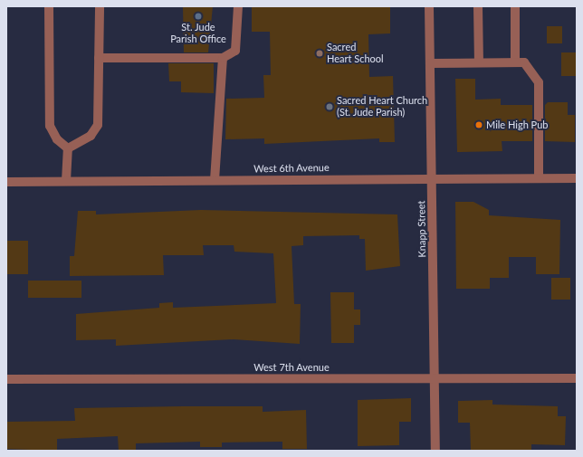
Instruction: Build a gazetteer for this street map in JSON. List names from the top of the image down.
{
  "streets": {
    "street": ["West 6th Avenue", "Knapp Street", "West 7th Avenue"]
  },
  "crossings": [
    ["West 6th Avenue", "Knapp Street"],
    ["Knapp Street", "West 7th Avenue"]
  ],
  "places": [
    "St. Jude Parish Office",
    "Sacred Heart School",
    "Sacred Heart Church (St. Jude Parish)",
    "Mile High Pub"
  ]
}
